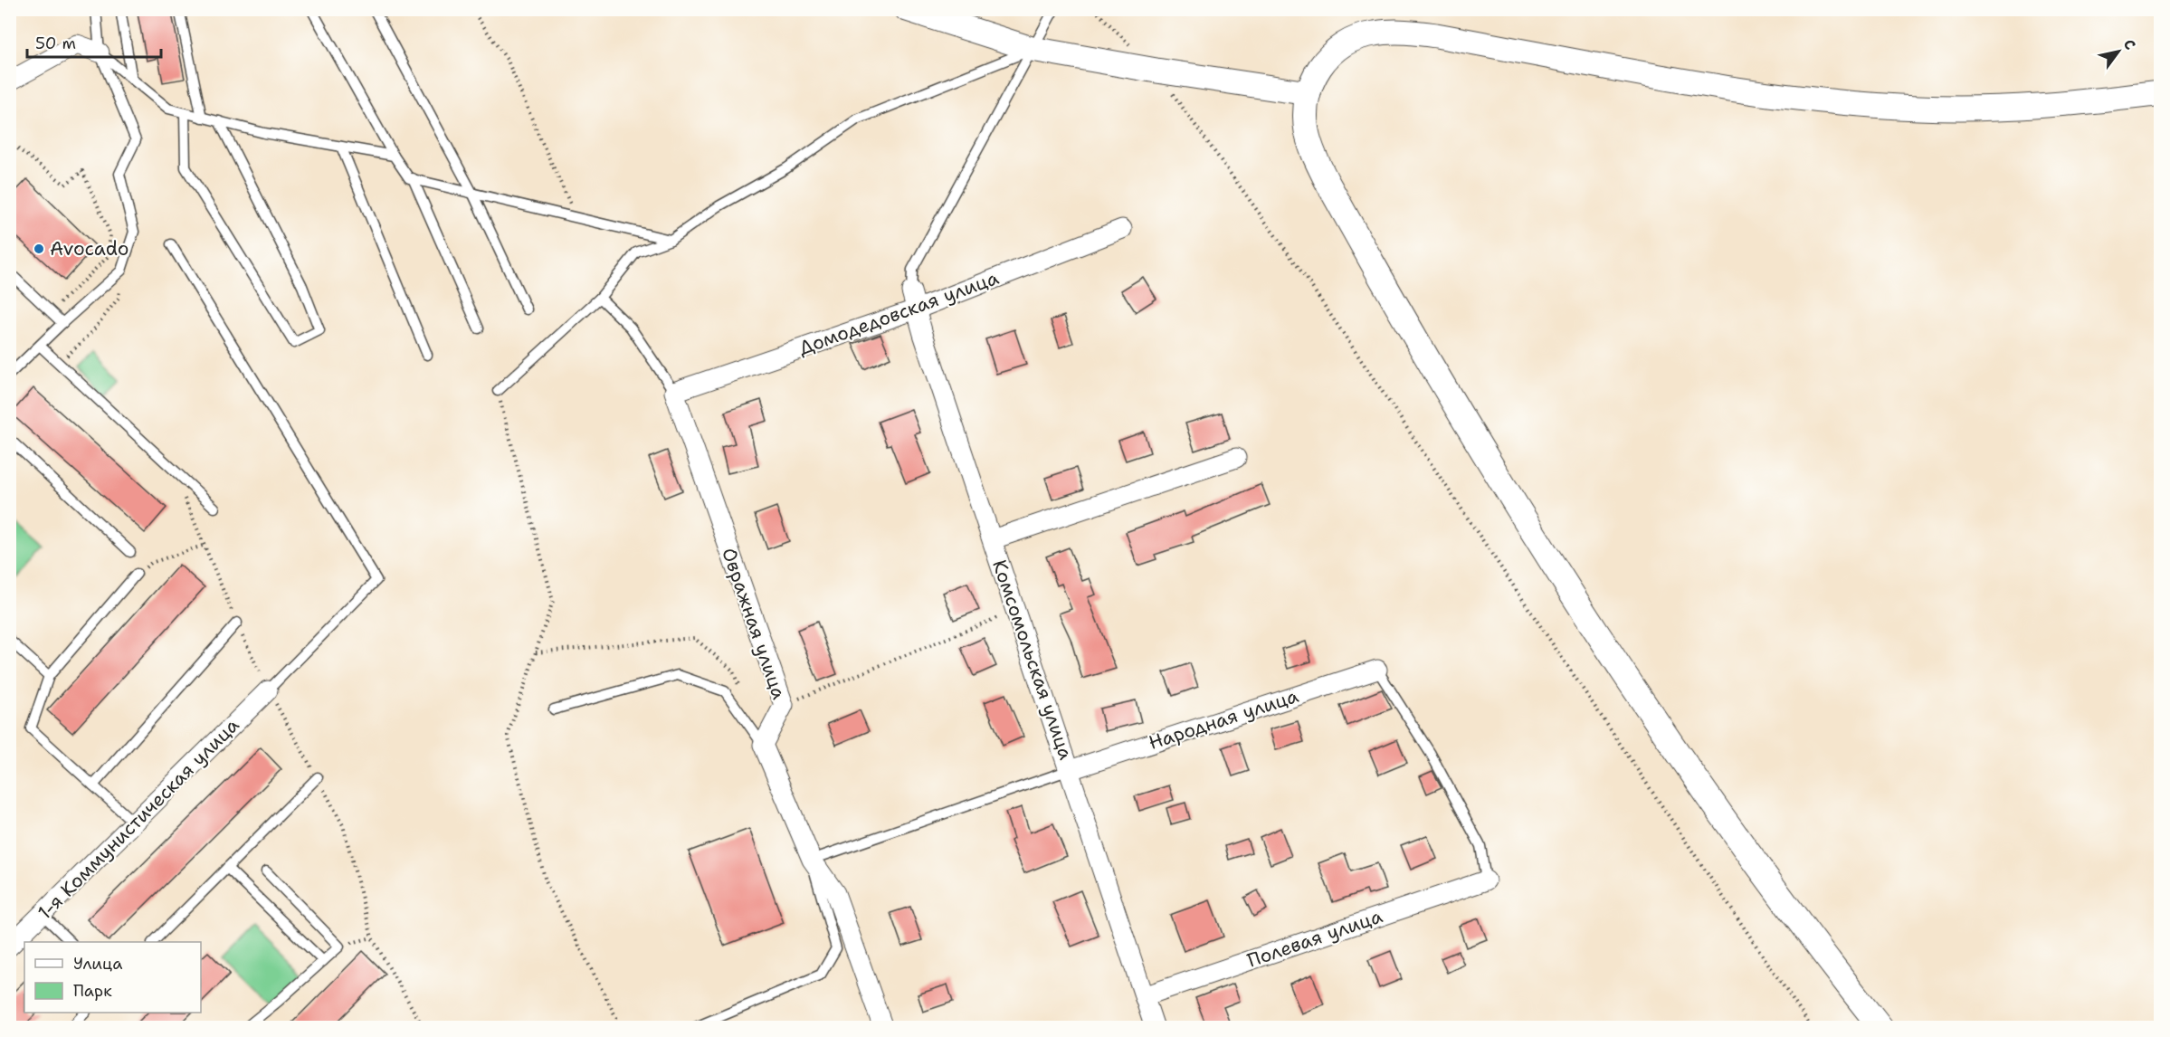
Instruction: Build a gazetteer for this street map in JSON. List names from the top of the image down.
{
  "streets": {
    "street": [
      "Домодедовская улица",
      "Овражная улица",
      "Комсомольская улица",
      "Народная улица",
      "1-я Коммунистическая улица",
      "Полевая улица"
    ]
  },
  "crossings": [
    ["Домодедовская улица", "Овражная улица"],
    ["Домодедовская улица", "Комсомольская улица"],
    ["Комсомольская улица", "Народная улица"],
    ["Комсомольская улица", "Полевая улица"]
  ],
  "places": ["Avocado"],
  "legend": ["Улица", "Парк"],
  "scale_bar": "50 m",
  "north": "top right"
}
